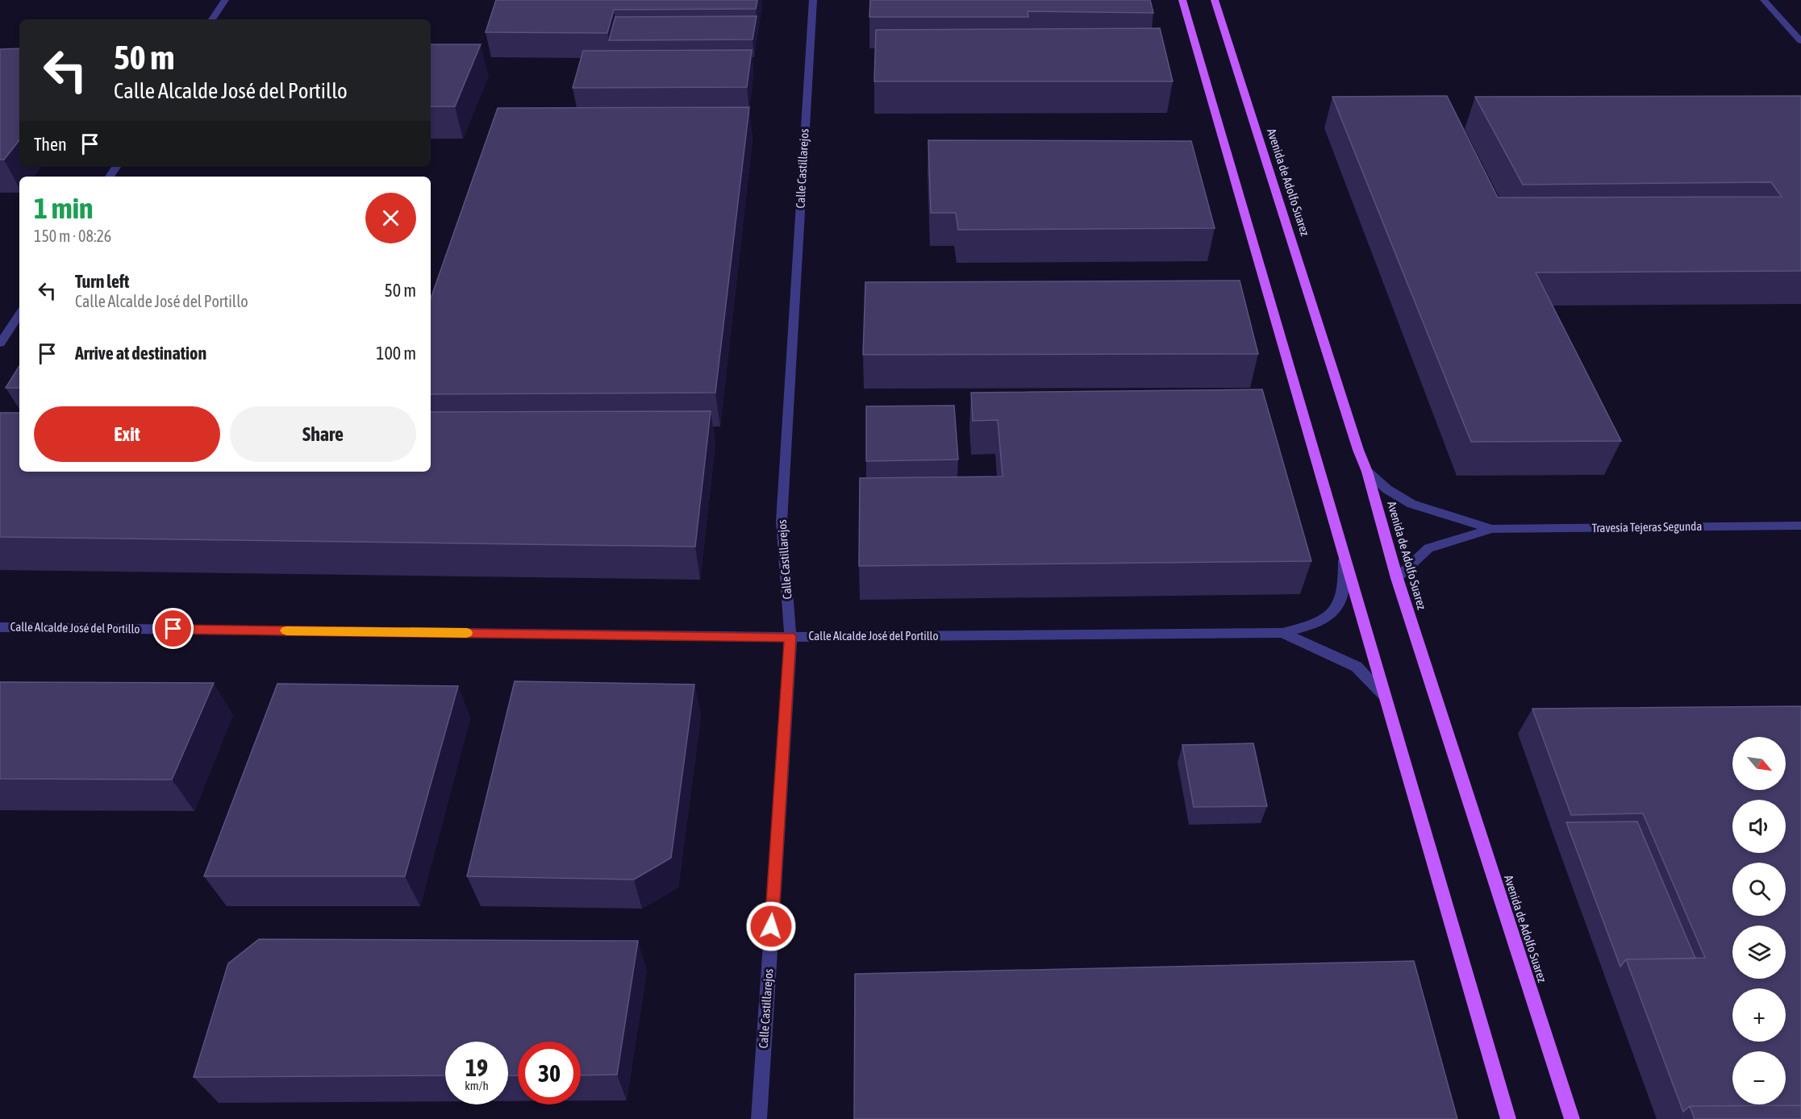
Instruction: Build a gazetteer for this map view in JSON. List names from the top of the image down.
{
  "streets": {
    "main road": ["Avenida de Adolfo Suarez"],
    "street": ["Calle Castillarejos", "Travesía Tejeras Segunda", "Calle Alcalde José del Portillo"]
  },
  "crossings": [
    ["Calle Castillarejos", "Calle Alcalde José del Portillo"]
  ],
  "north": "bottom right",
  "page": {
    "turn": ["50 m", "Calle Alcalde José del Portillo"],
    "then": "Then",
    "heading": ["1 min", "150 m · 08:26"],
    "list": [
      {
        "name": "Turn left",
        "note": "Calle Alcalde José del Portillo",
        "value": "50 m"
      },
      {
        "name": "Arrive at destination",
        "value": "100 m"
      }
    ],
    "buttons": ["Exit", "Share"],
    "map_buttons": ["+", "−"],
    "speed": "19 km/h",
    "limit": "30"
  }
}
